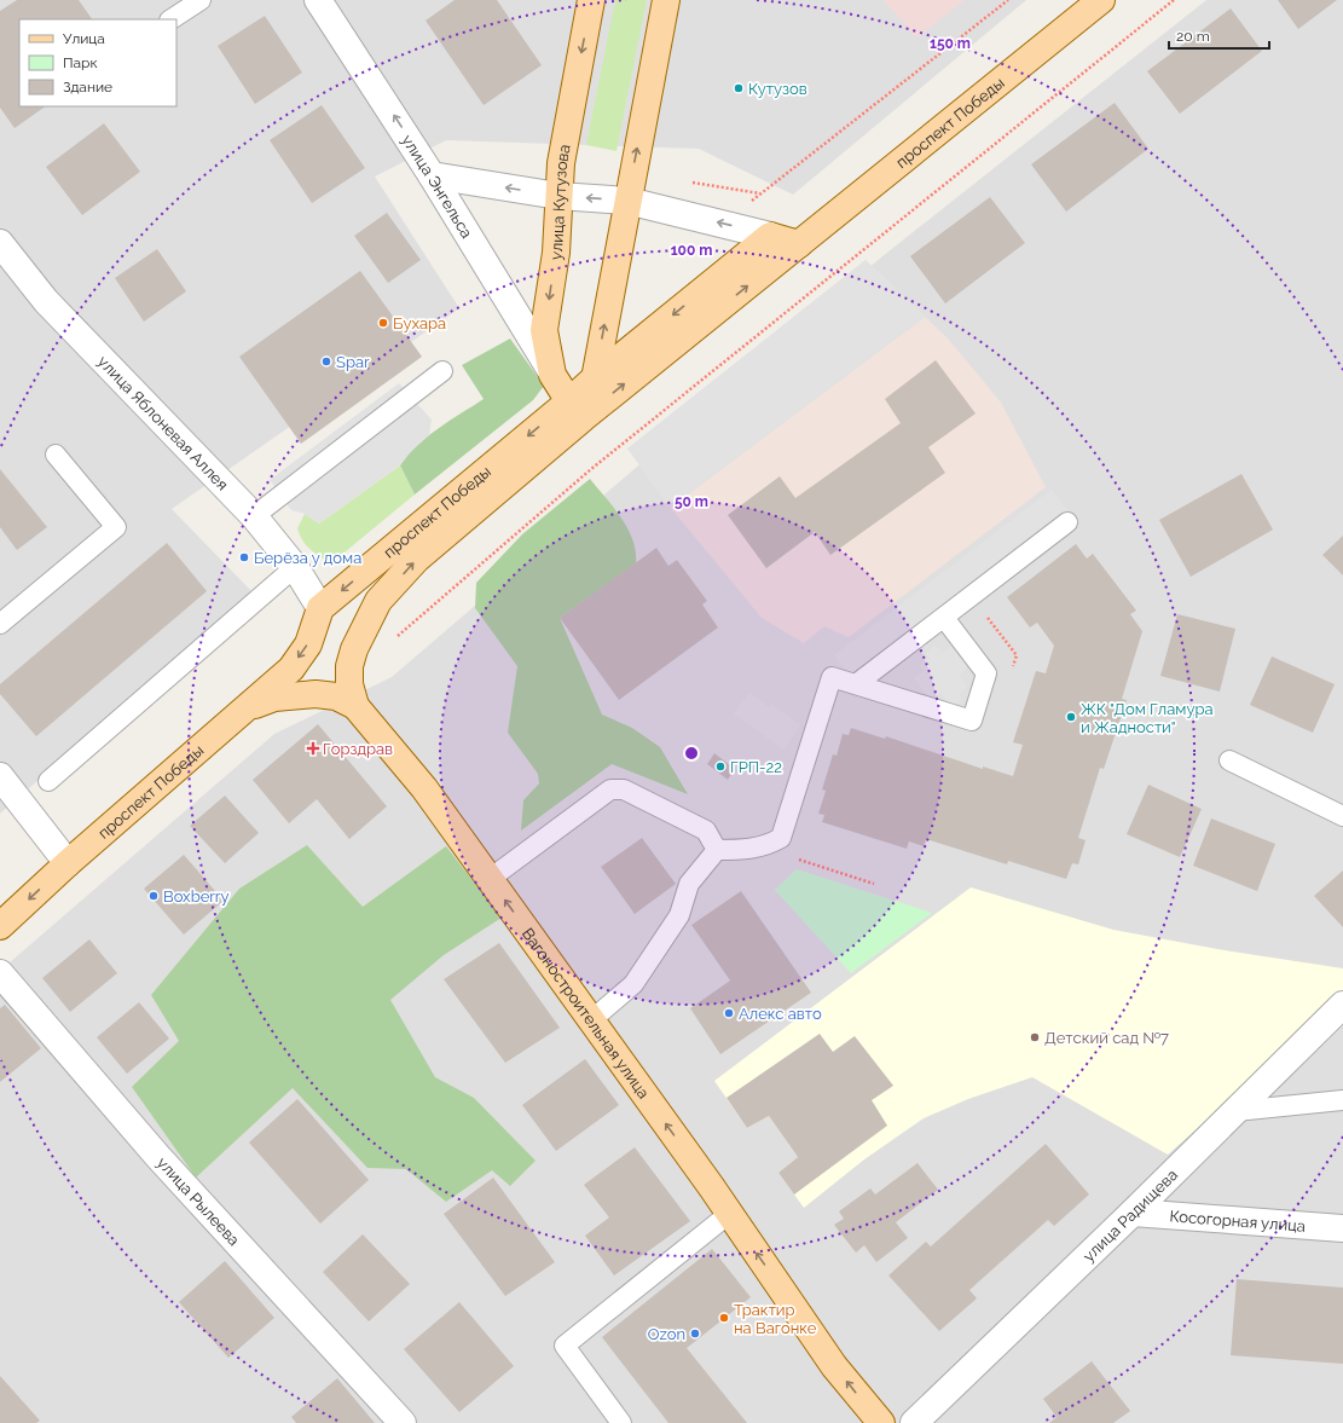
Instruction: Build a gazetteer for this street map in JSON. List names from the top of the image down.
{
  "streets": {
    "main road": ["проспект Победы", "улица Кутузова", "Вагоностроительная улица"],
    "street": [
      "улица Энгельса",
      "улица Яблоневая Аллея",
      "улица Рылеева",
      "улица Радищева",
      "Косогорная улица"
    ]
  },
  "crossings": [
    ["проспект Победы", "улица Кутузова"],
    ["проспект Победы", "улица Яблоневая Аллея"],
    ["проспект Победы", "Вагоностроительная улица"],
    ["улица Энгельса", "улица Кутузова"],
    ["улица Радищева", "Косогорная улица"]
  ],
  "one_way": ["улица Энгельса", "Вагоностроительная улица"],
  "places": {
    "other": [
      "Кутузов",
      "Бухара",
      "Spar",
      "Берёза у дома",
      "ЖК \"Дом Гламура и Жадности\"",
      "ГРП-22",
      "Boxberry",
      "Алекс авто",
      "Детский сад №7",
      "Трактир на Вагонке",
      "Ozon"
    ],
    "health": ["Горздрав"]
  },
  "legend": ["Улица", "Парк", "Здание"],
  "scale_bar": "20 m",
  "rings": ["150 m", "100 m", "50 m"]
}
